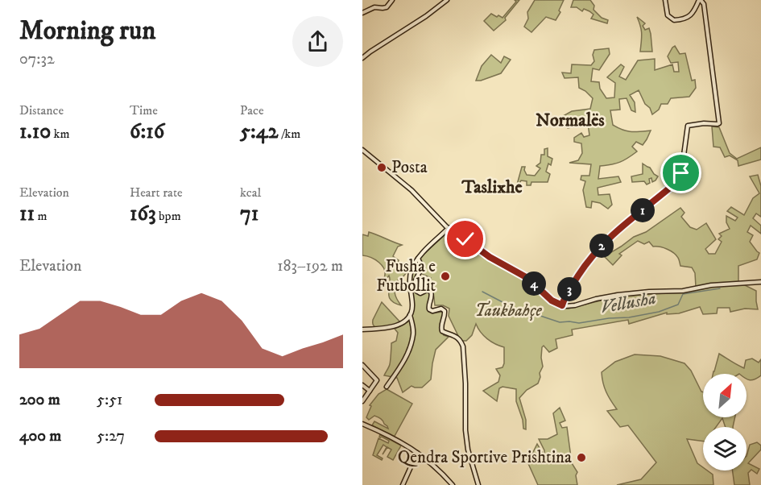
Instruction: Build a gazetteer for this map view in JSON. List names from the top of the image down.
{
  "districts": ["Normalës", "Taslixhe"],
  "water": ["Vellusha"],
  "parks": ["Taukbahçe"],
  "places": ["Posta", "Fusha e Futbollit", "Qendra Sportive Prishtina"],
  "north": "top right",
  "page": {
    "heading": ["Morning run", "07:32"],
    "stats": [
      ["Distance", "1.10 km"],
      ["Time", "6:16"],
      ["Pace", "5:42 /km"],
      ["Elevation", "11 m"],
      ["Heart rate", "163 bpm"],
      ["kcal", "71"]
    ],
    "pins": [
      "1",
      "2",
      "4",
      "3"
    ],
    "chart": ["Elevation", "183–192 m"],
    "list": [
      {
        "name": "200 m",
        "note": "5:51"
      },
      {
        "name": "400 m",
        "note": "5:27"
      }
    ]
  }
}
